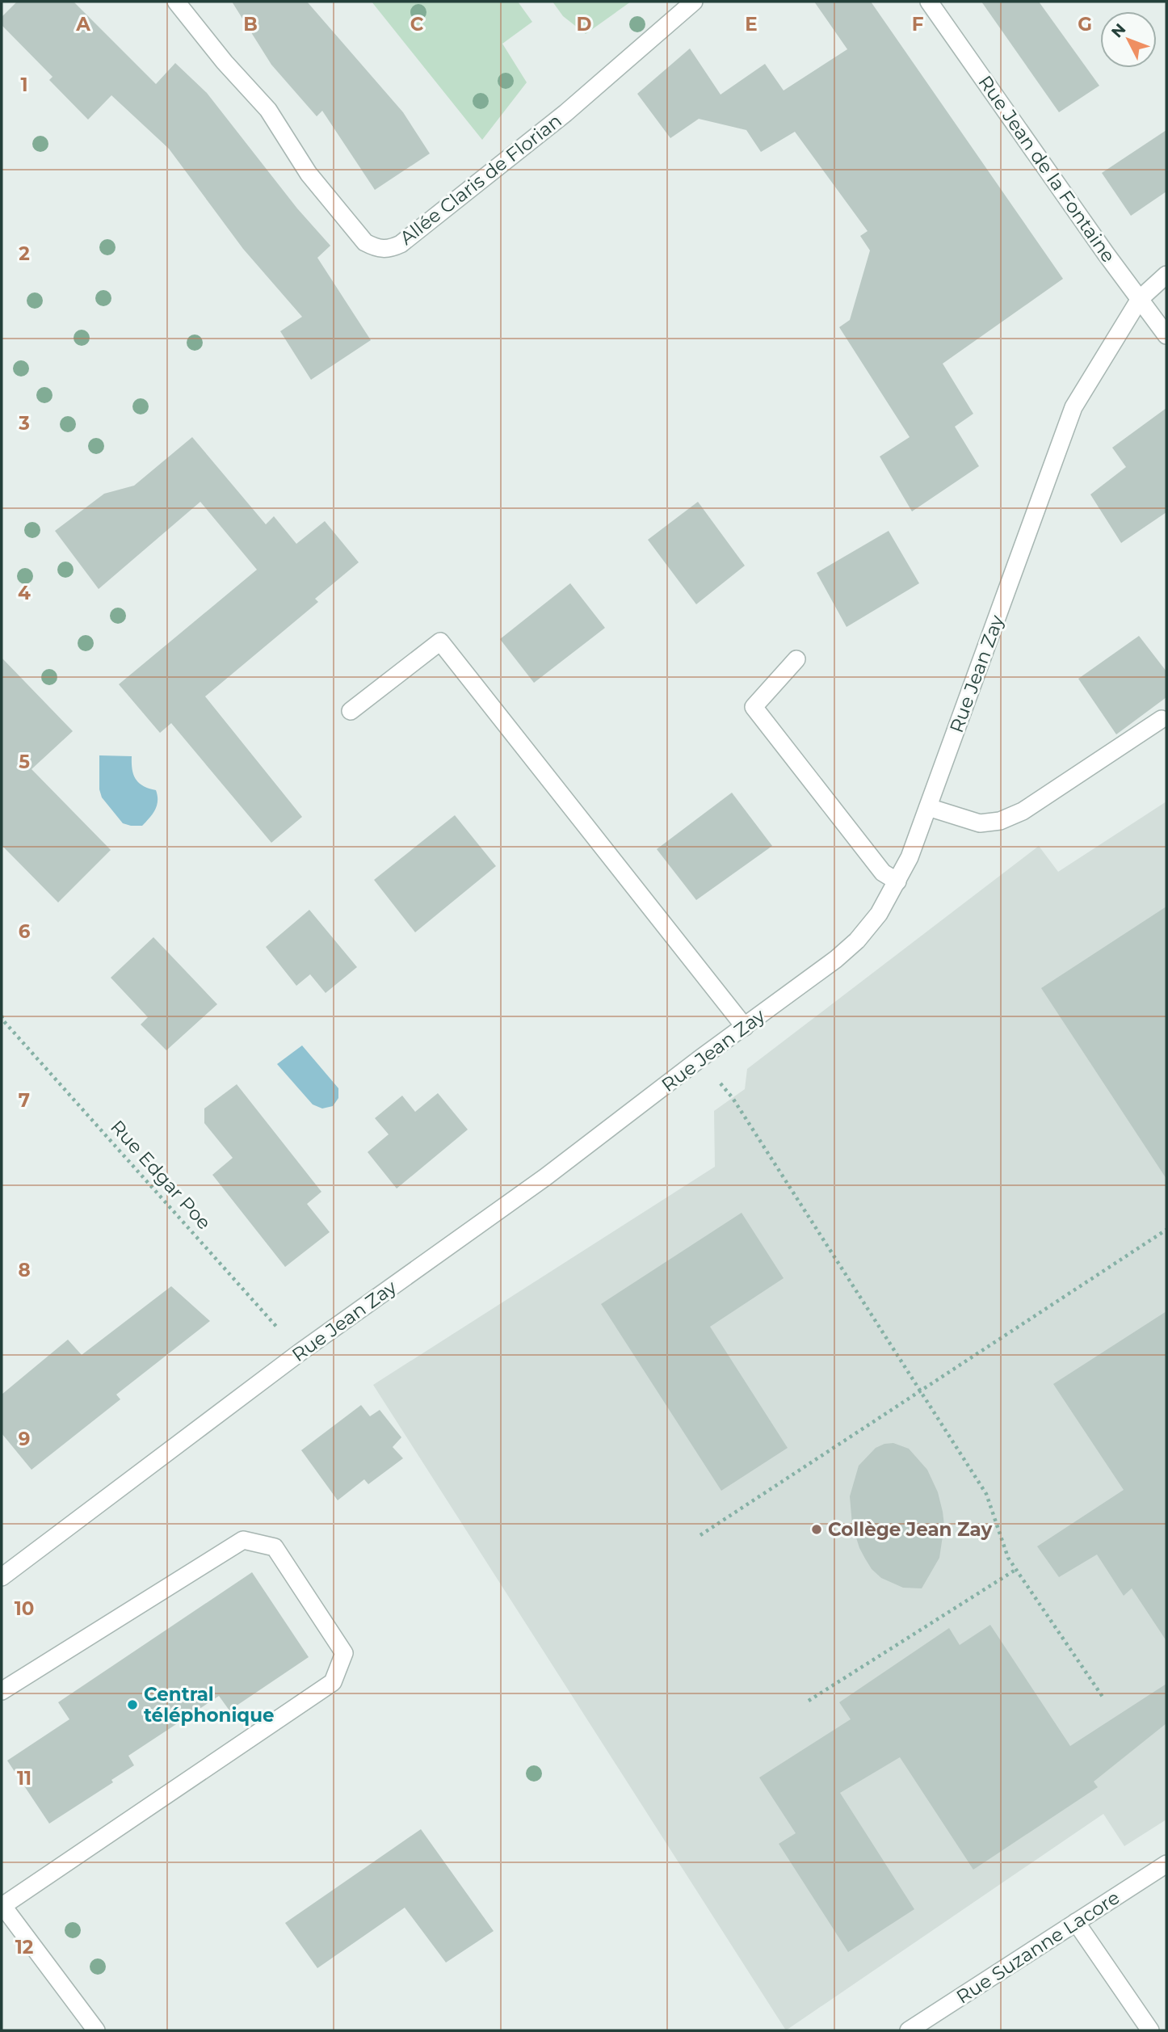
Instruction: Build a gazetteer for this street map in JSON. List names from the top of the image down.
{
  "streets": {
    "street": [
      "Rue Jean de la Fontaine",
      "Allée Claris de Florian",
      "Rue Jean Zay",
      "Rue Suzanne Lacore"
    ],
    "path": ["Rue Edgar Poe"]
  },
  "crossings": [
    ["Rue Jean de la Fontaine", "Rue Jean Zay"],
    ["Rue Jean Zay", "Rue Edgar Poe"]
  ],
  "places": ["Collège Jean Zay", "Central téléphonique"],
  "north": "top left",
  "grid": {
    "columns": [
      "A",
      "B",
      "C",
      "D",
      "E",
      "F",
      "G"
    ],
    "rows": [
      "1",
      "2",
      "3",
      "4",
      "5",
      "6",
      "7",
      "8",
      "9",
      "10",
      "11",
      "12"
    ]
  }
}
